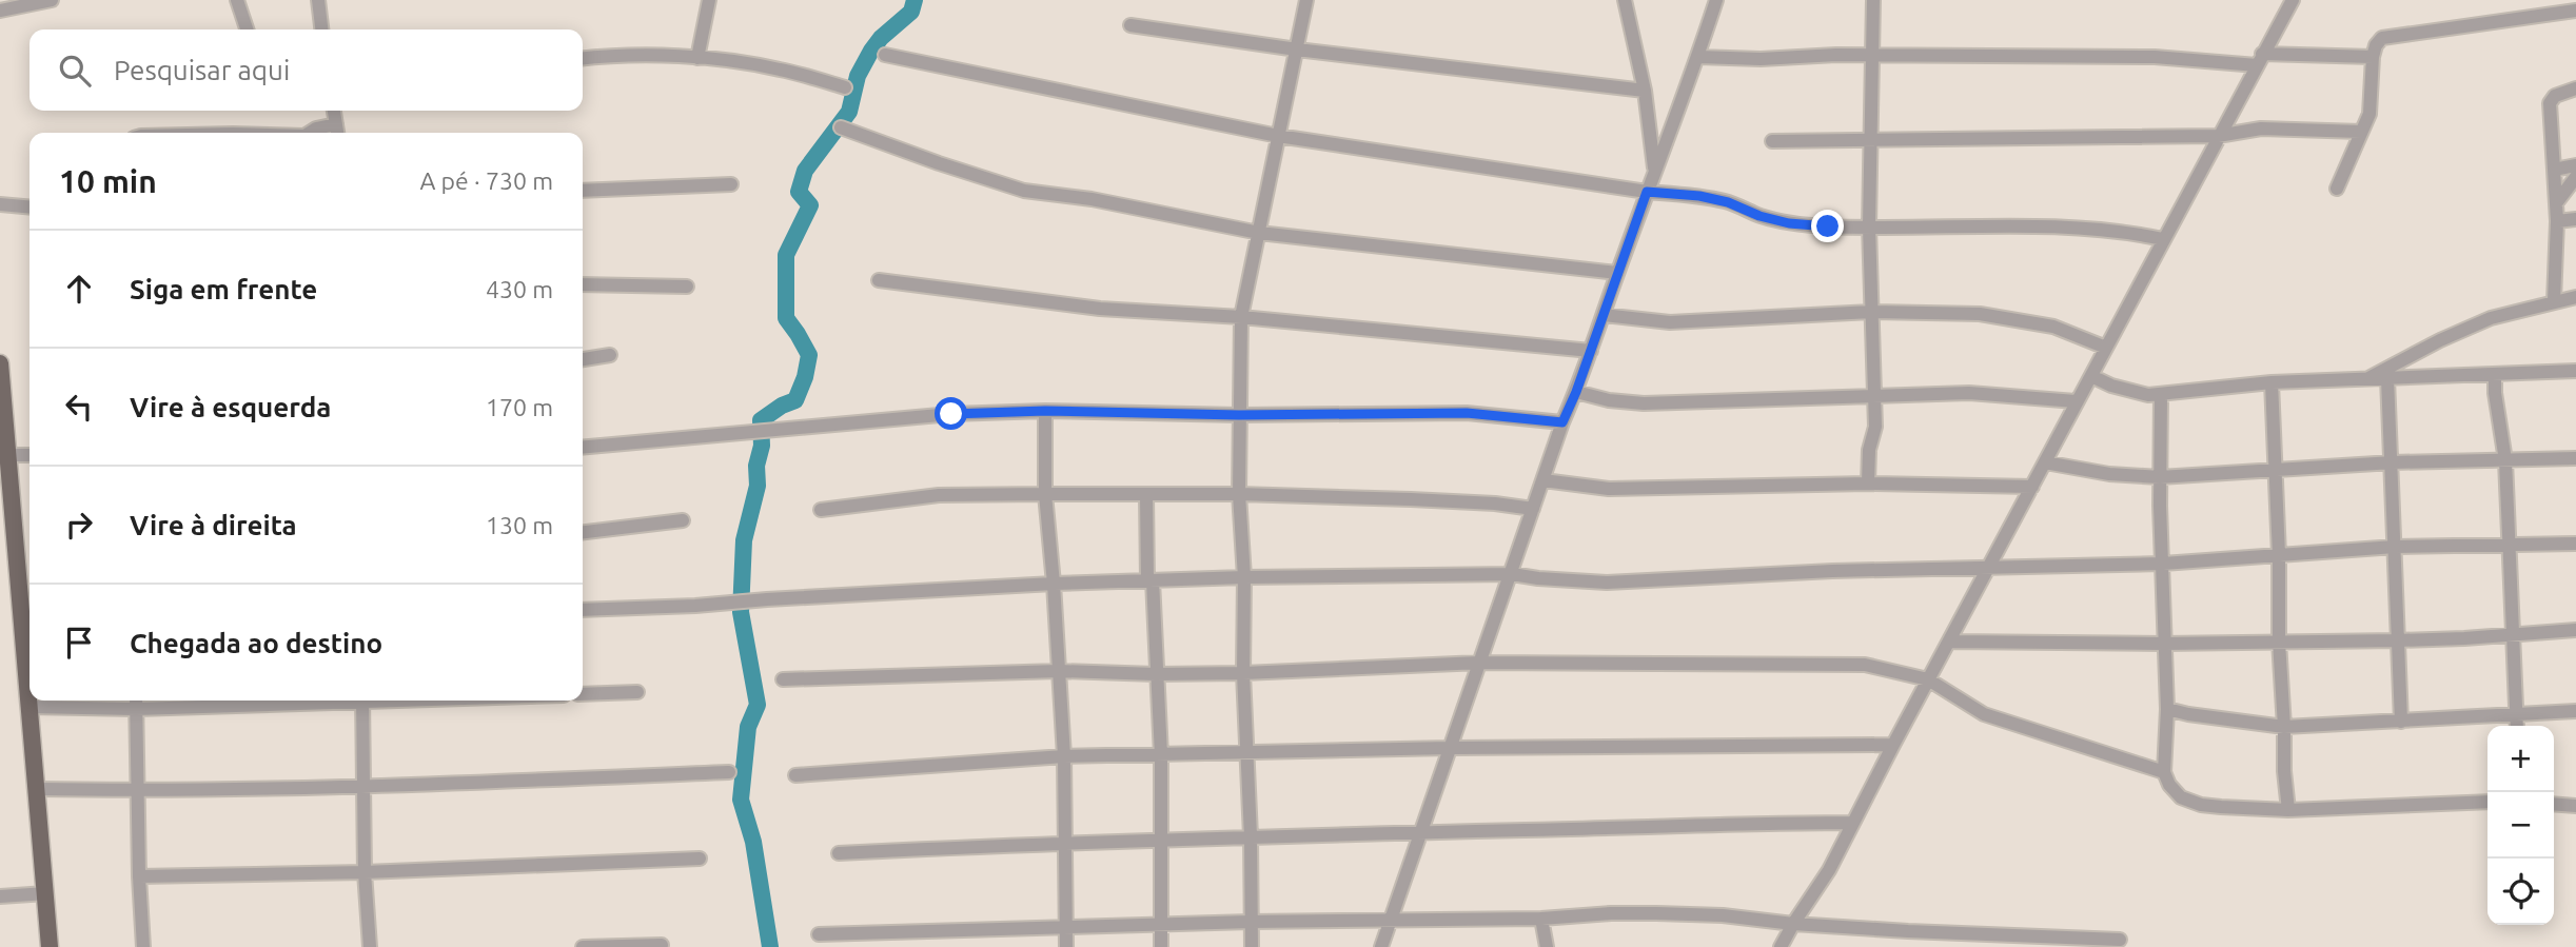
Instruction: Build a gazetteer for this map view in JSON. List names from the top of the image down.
{
  "page": {
    "search": "Pesquisar aqui",
    "heading": ["10 min", "A pé · 730 m"],
    "list": [
      ["Siga em frente", "430 m"],
      ["Vire à esquerda", "170 m"],
      ["Vire à direita", "130 m"],
      "Chegada ao destino"
    ],
    "map_buttons": ["+", "−"]
  }
}
